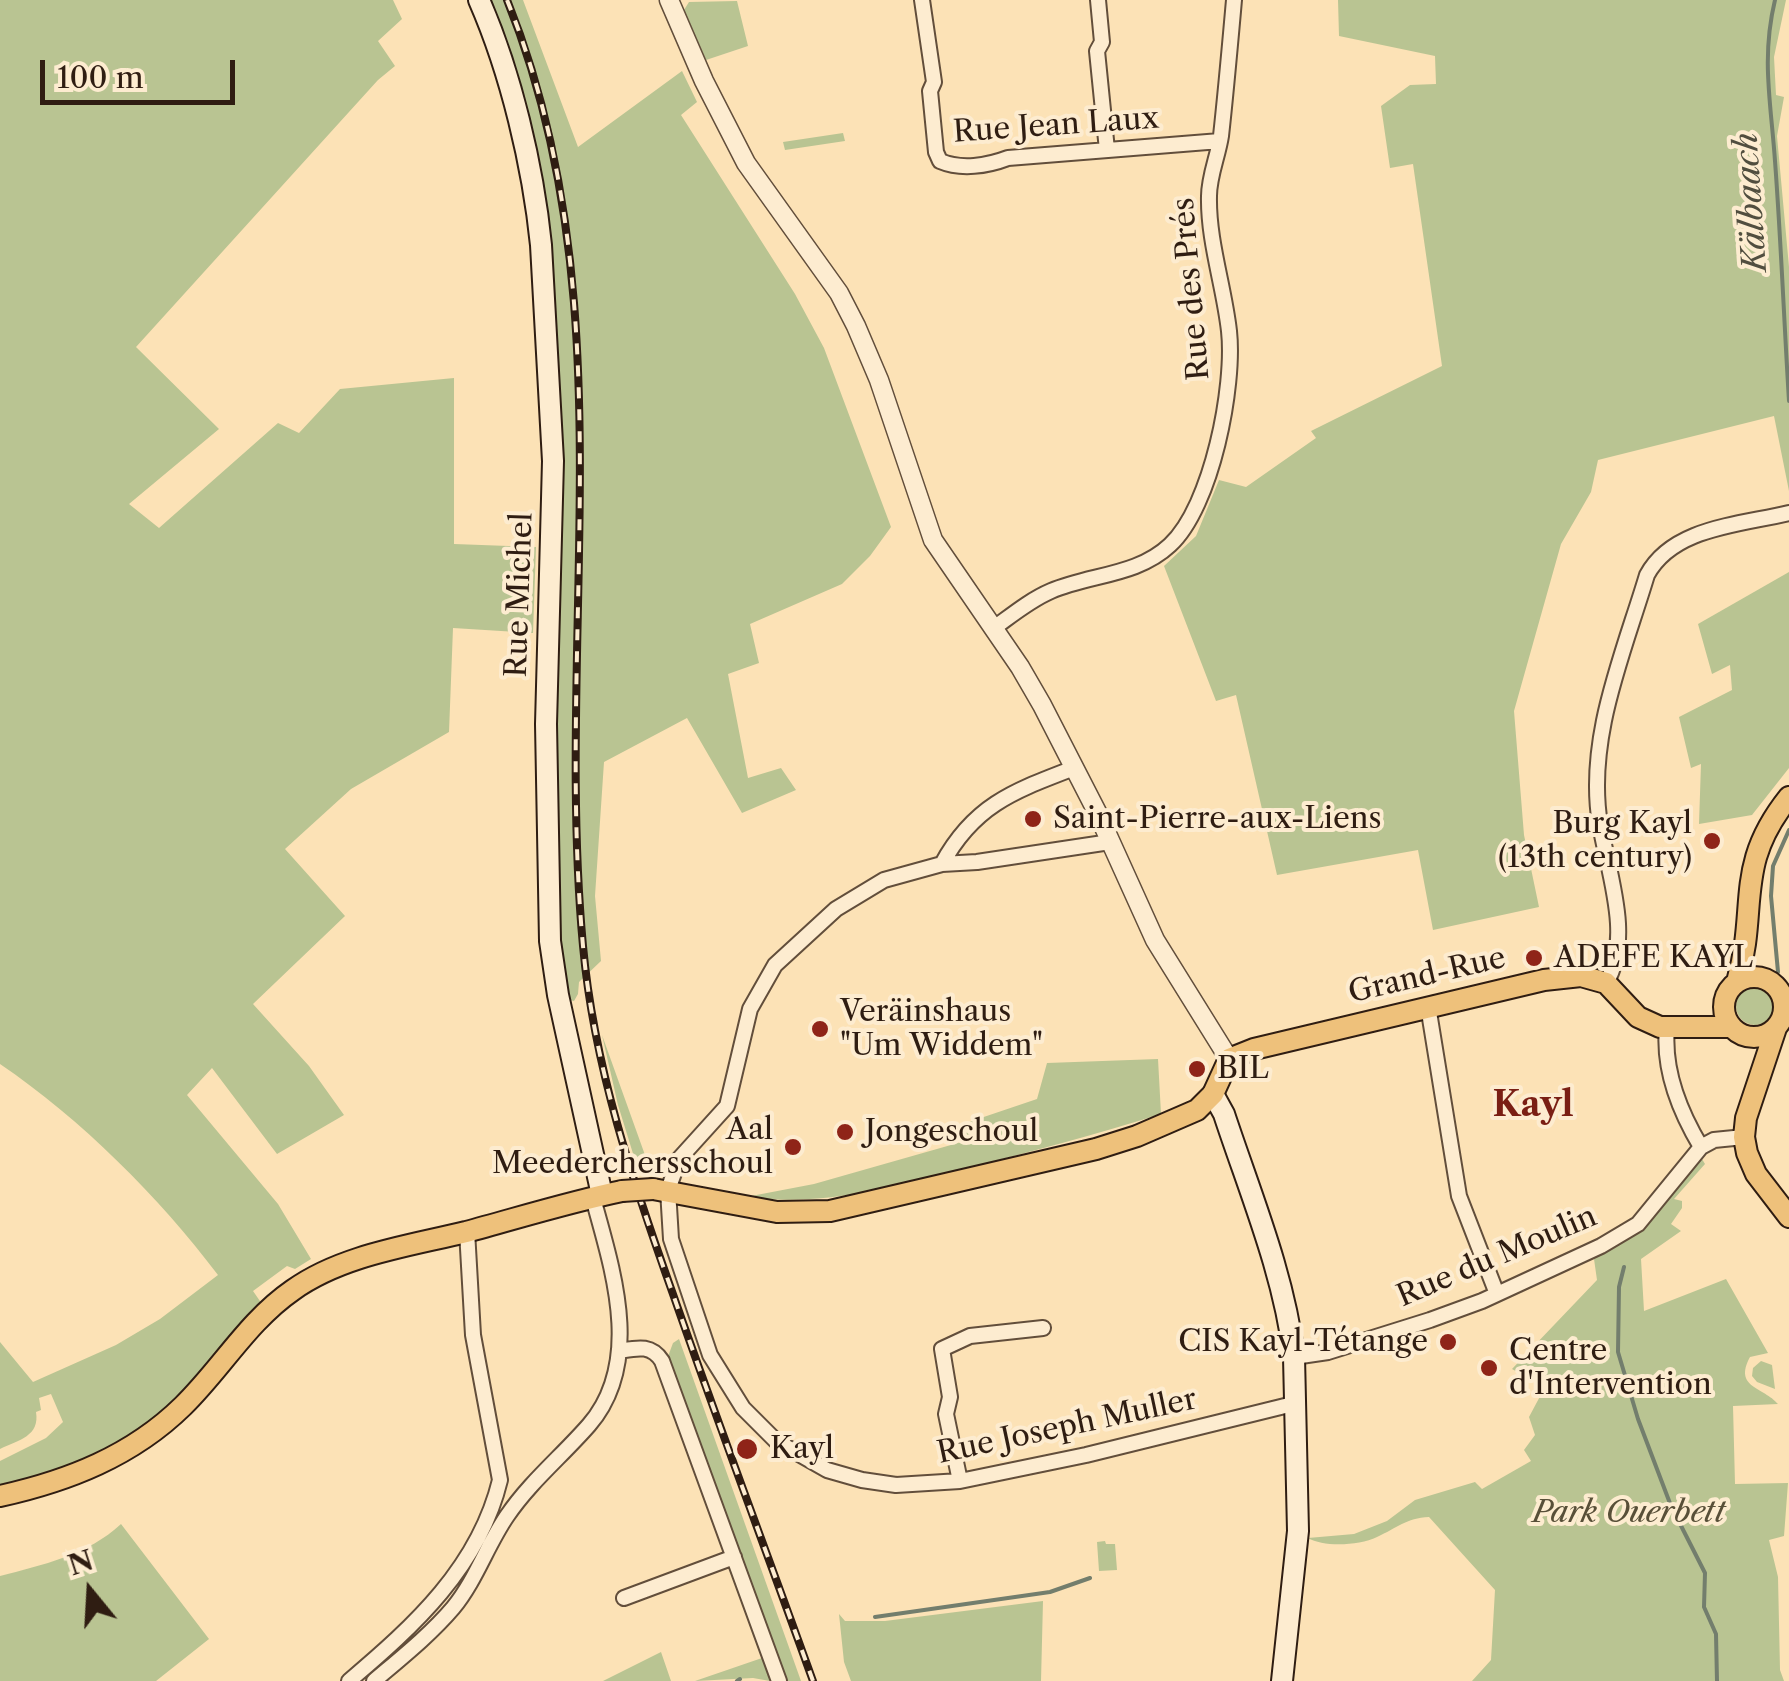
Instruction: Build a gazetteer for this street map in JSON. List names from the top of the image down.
{
  "streets": {
    "main road": ["Rue Michel", "Grand-Rue"],
    "street": [
      "Rue Jean Laux",
      "Rue des Prés",
      "Rue du Moulin",
      "Rue Joseph Muller"
    ]
  },
  "crossings": [
    ["Rue Jean Laux", "Rue des Prés"]
  ],
  "districts": ["Kayl"],
  "water": ["Kälbaach"],
  "parks": ["Park Ouerbett"],
  "places": [
    "Saint-Pierre-aux-Liens",
    "Burg Kayl (13th century)",
    "ADEFE KAYL",
    "Veräinshaus \"Um Widdem\"",
    "BIL",
    "Jongeschoul",
    "Aal Meederchersschoul",
    "CIS Kayl-Tétange",
    "Centre d'Intervention",
    "Kayl"
  ],
  "scale_bar": "100 m",
  "north": "top"
}
